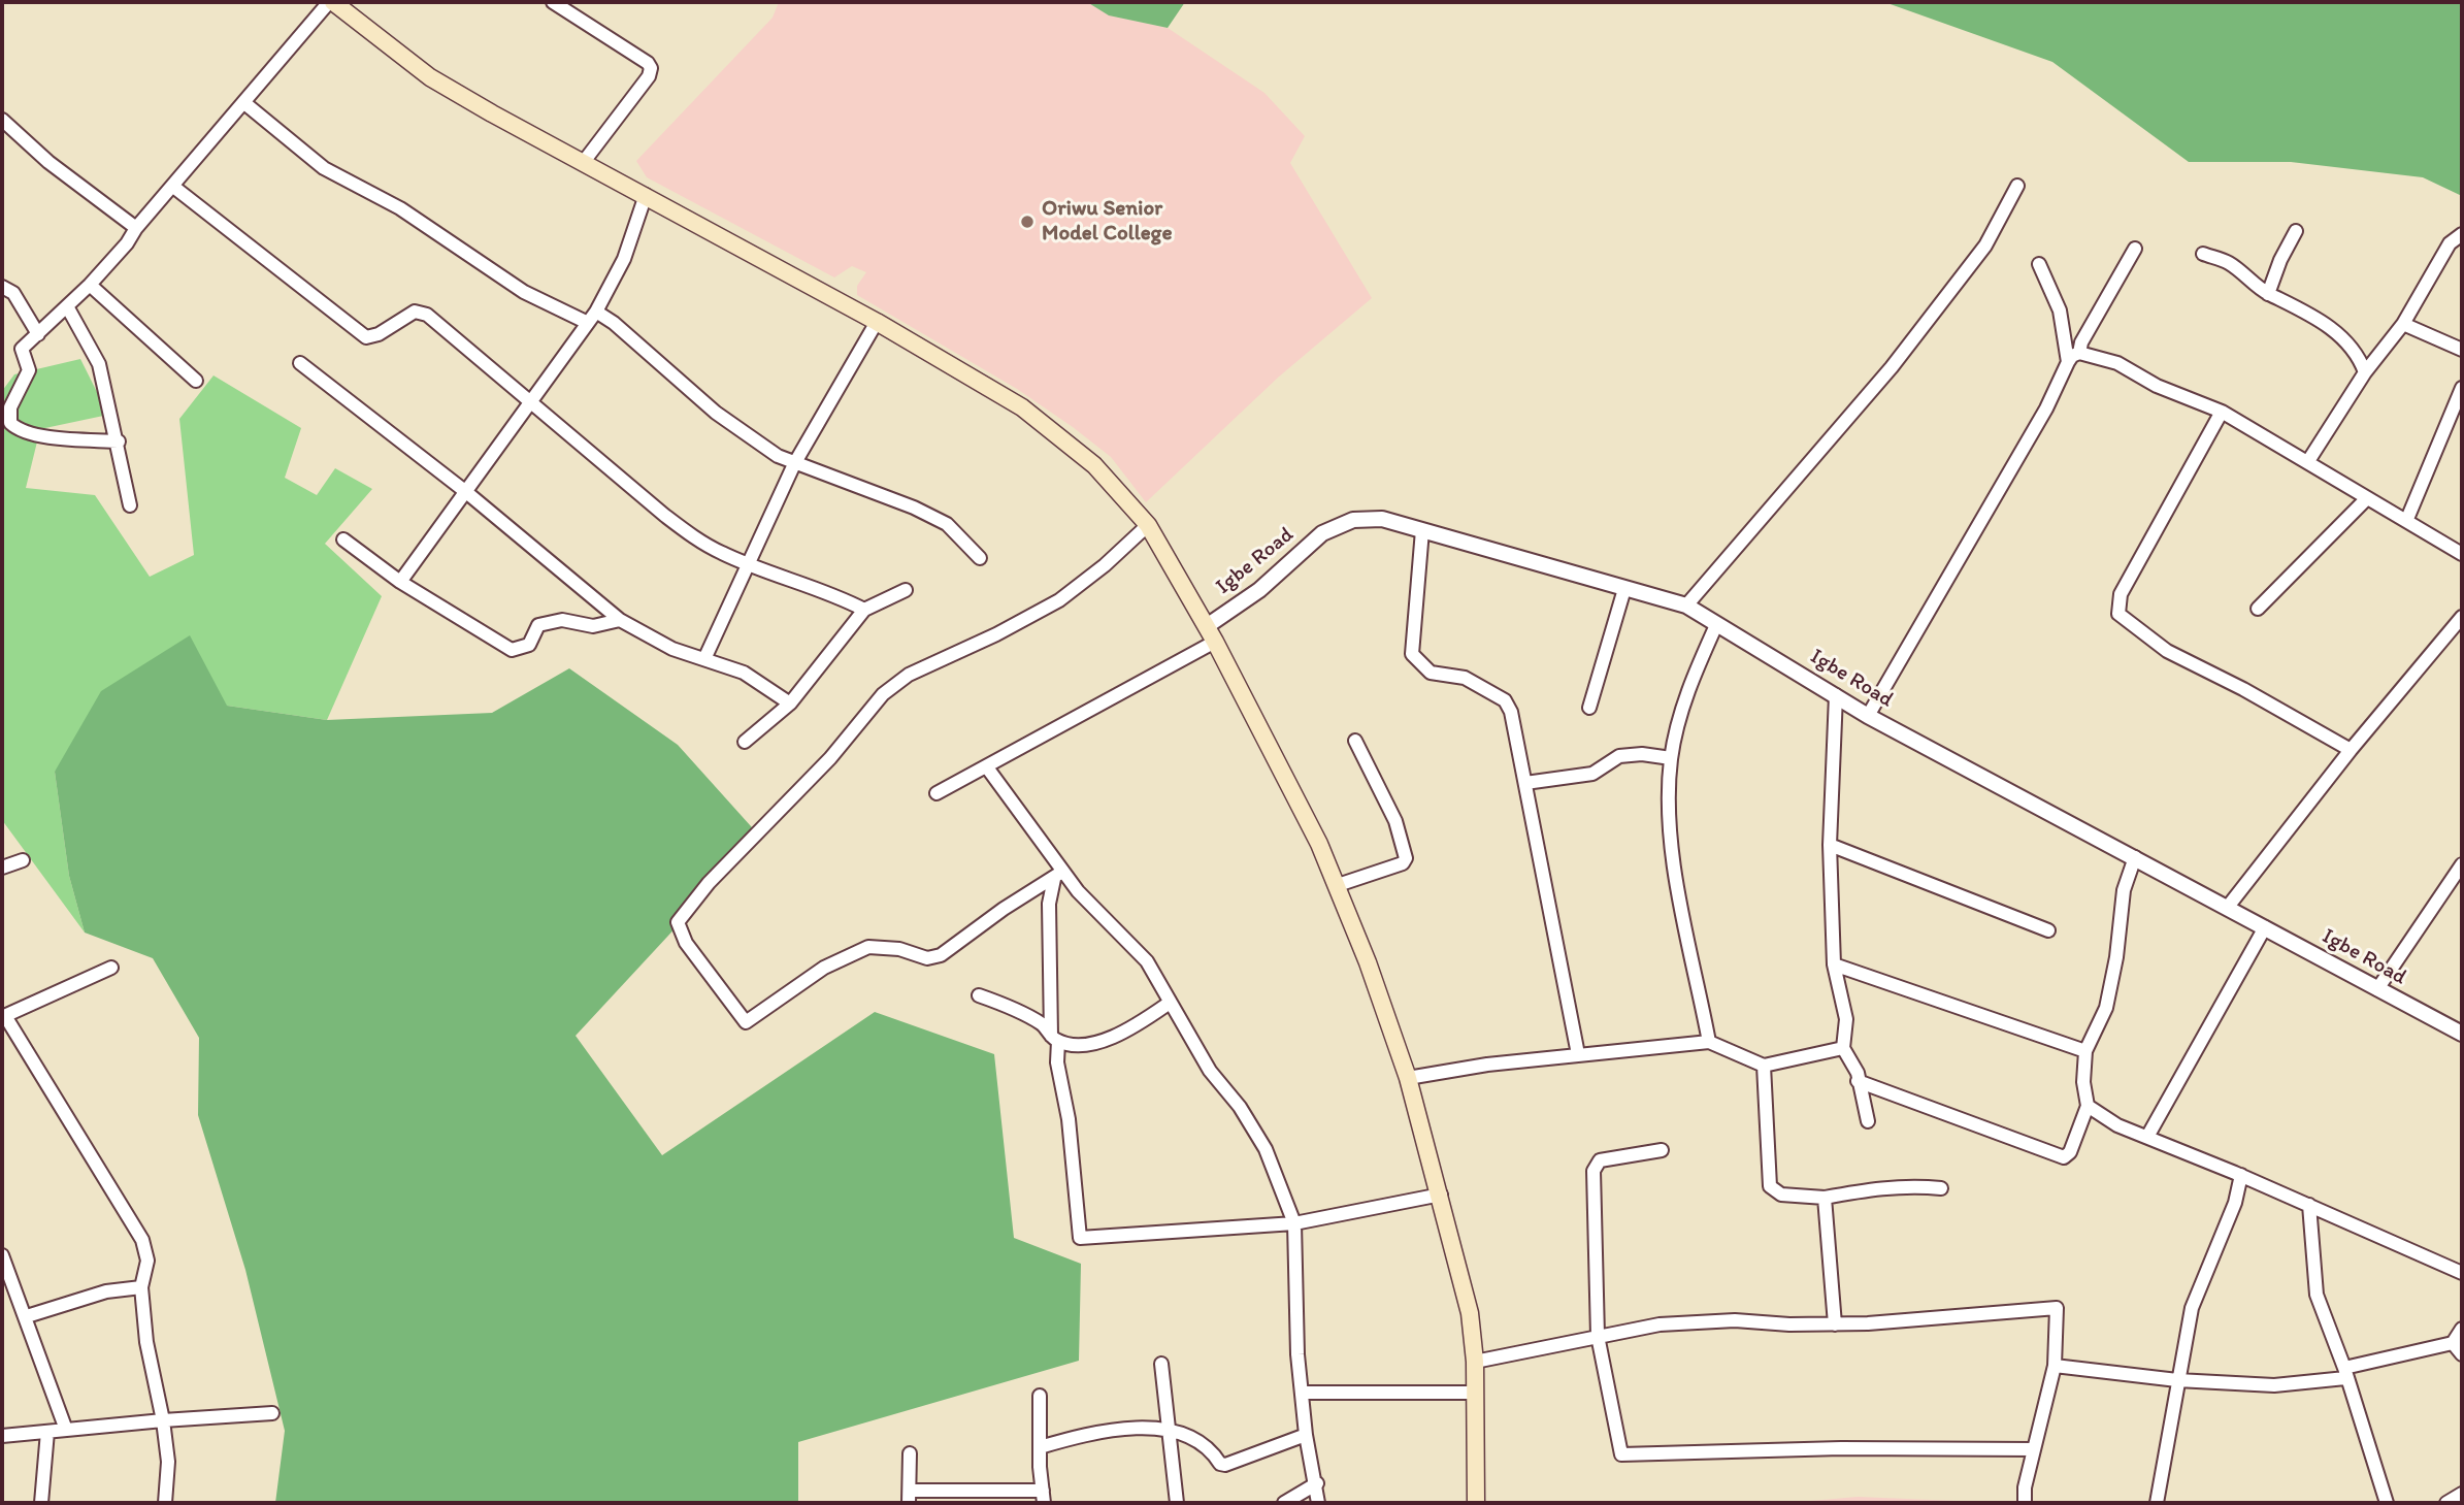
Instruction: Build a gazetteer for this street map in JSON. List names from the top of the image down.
{
  "streets": {
    "street": ["Igbe Road"]
  },
  "places": ["Oriwu Senior Model College"]
}
